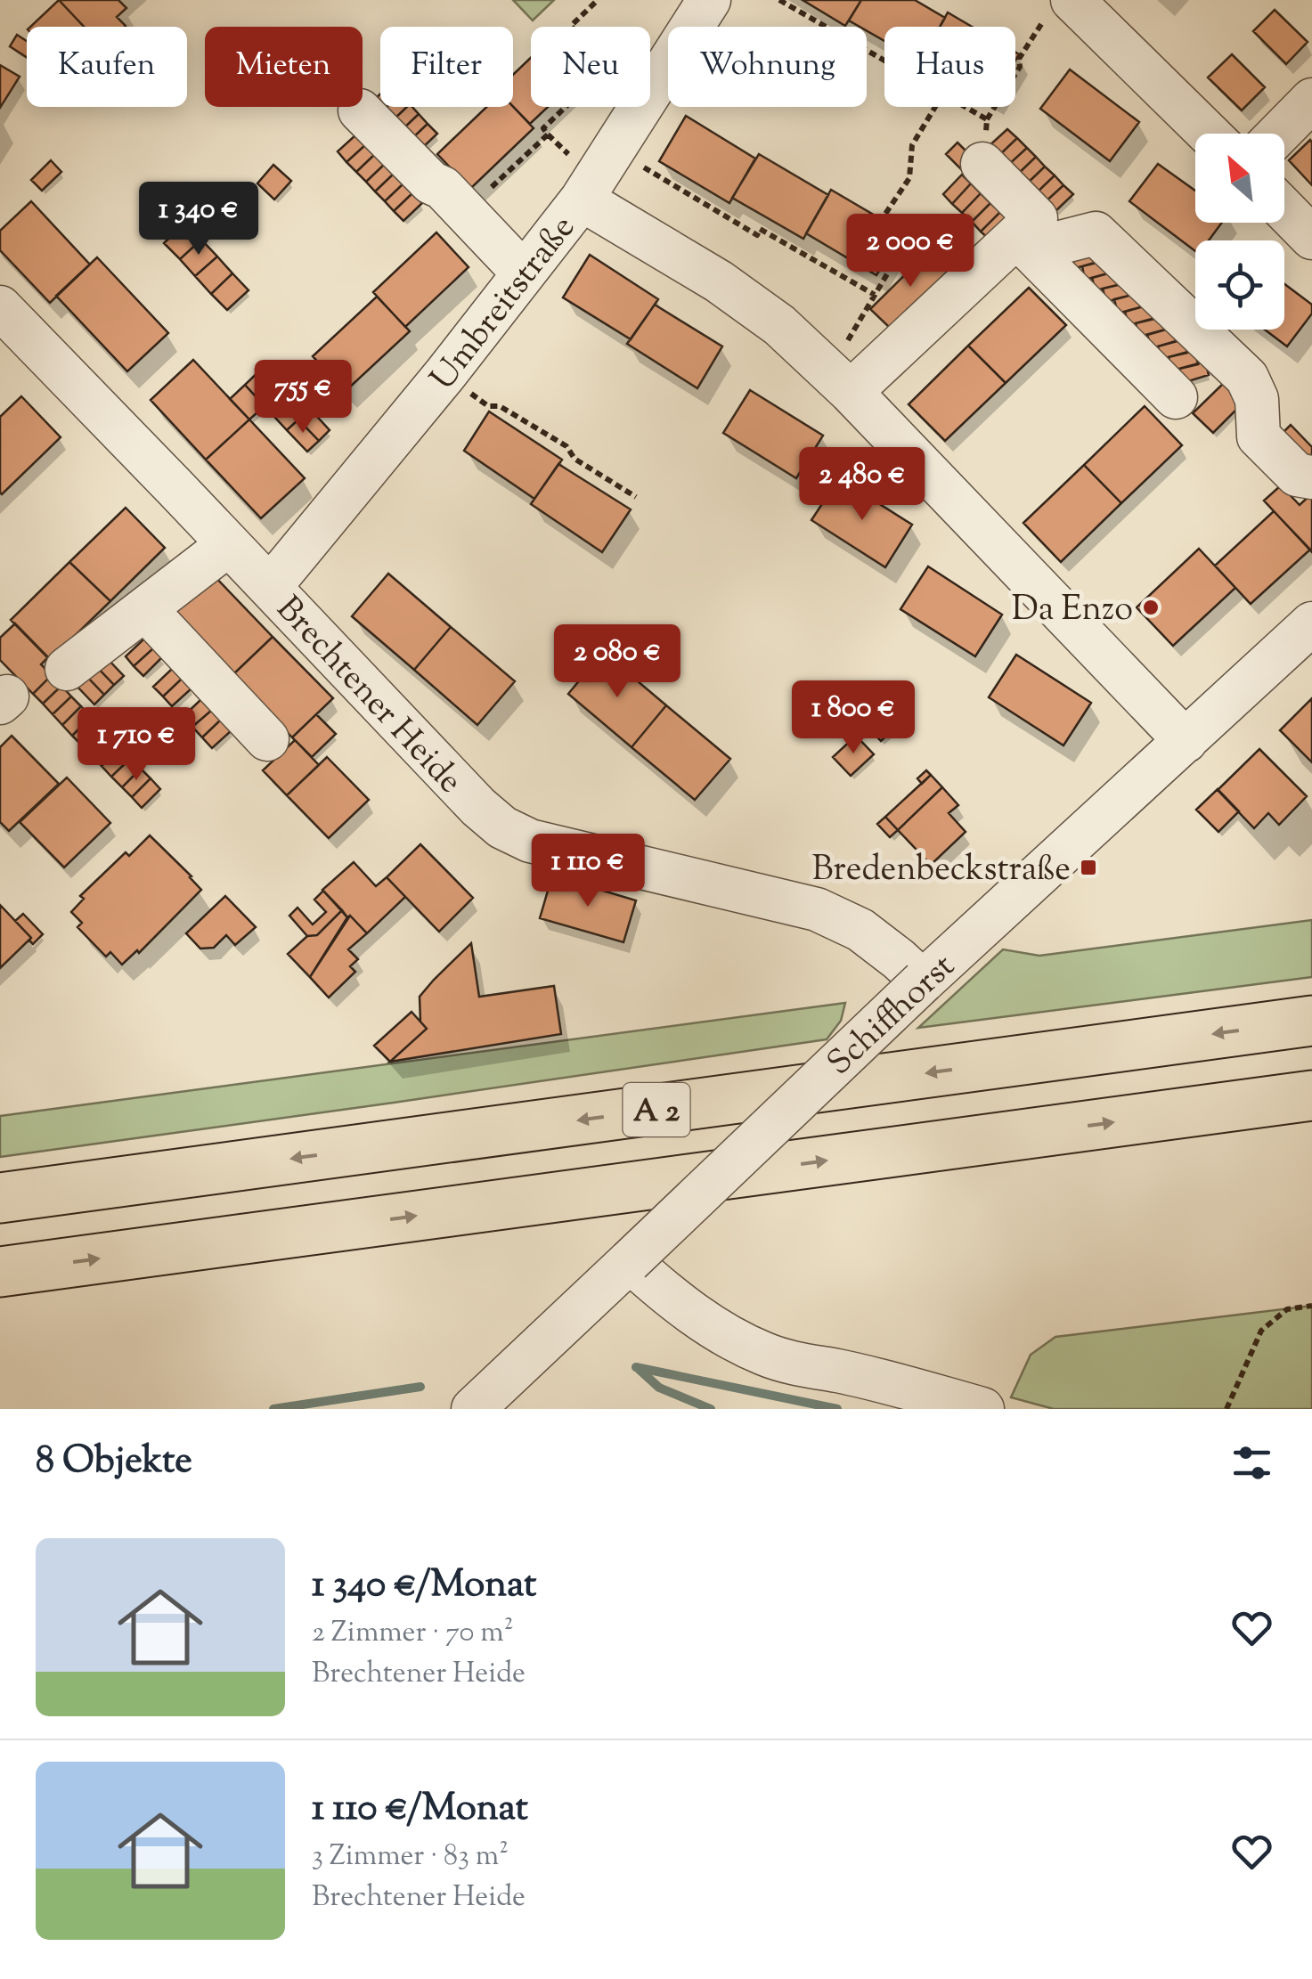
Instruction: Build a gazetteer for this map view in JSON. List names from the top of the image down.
{
  "streets": {
    "highway": ["A 2"],
    "street": ["Umbreitstraße", "Brechtener Heide", "Schiffhorst"]
  },
  "crossings": [
    ["Umbreitstraße", "Brechtener Heide"],
    ["Brechtener Heide", "Schiffhorst"]
  ],
  "places": {
    "other": ["Da Enzo"],
    "transit": ["Bredenbeckstraße"]
  },
  "north": "top left",
  "page": {
    "chip": [
      "Kaufen",
      "Mieten",
      "Filter",
      "Neu",
      "Wohnung",
      "Haus"
    ],
    "price": [
      "1 340 €",
      "2 000 €",
      "755 €",
      "2 480 €",
      "2 080 €",
      "1 800 €",
      "1 710 €",
      "1 110 €"
    ],
    "heading": "8 Objekte",
    "list": [
      {
        "name": "1 340 €/Monat",
        "note": "2 Zimmer · 70 m² · Brechtener Heide"
      },
      {
        "name": "1 110 €/Monat",
        "note": "3 Zimmer · 83 m² · Brechtener Heide"
      }
    ]
  }
}
